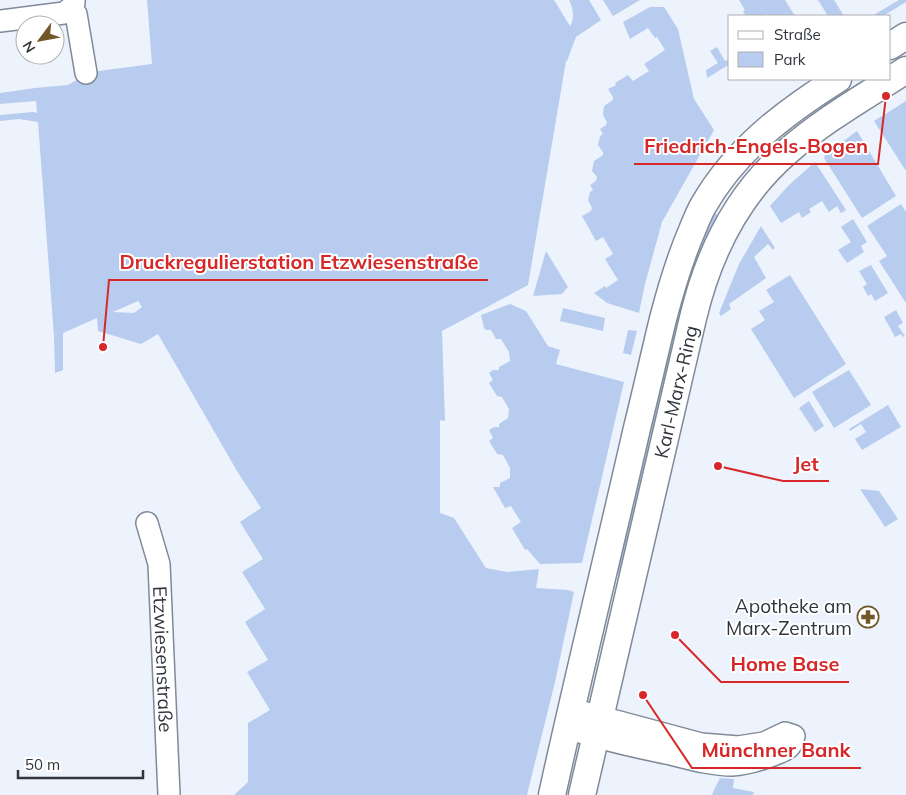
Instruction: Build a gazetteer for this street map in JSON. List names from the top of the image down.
{
  "streets": {
    "main road": ["Karl-Marx-Ring"],
    "street": ["Etzwiesenstraße"]
  },
  "places": {
    "other": [
      "Friedrich-Engels-Bogen",
      "Druckregulierstation Etzwiesenstraße",
      "Jet",
      "Home Base",
      "Münchner Bank"
    ],
    "pharmacy": ["Apotheke am Marx-Zentrum"]
  },
  "legend": ["Straße", "Park"],
  "scale_bar": "50 m",
  "north": "bottom left"
}
